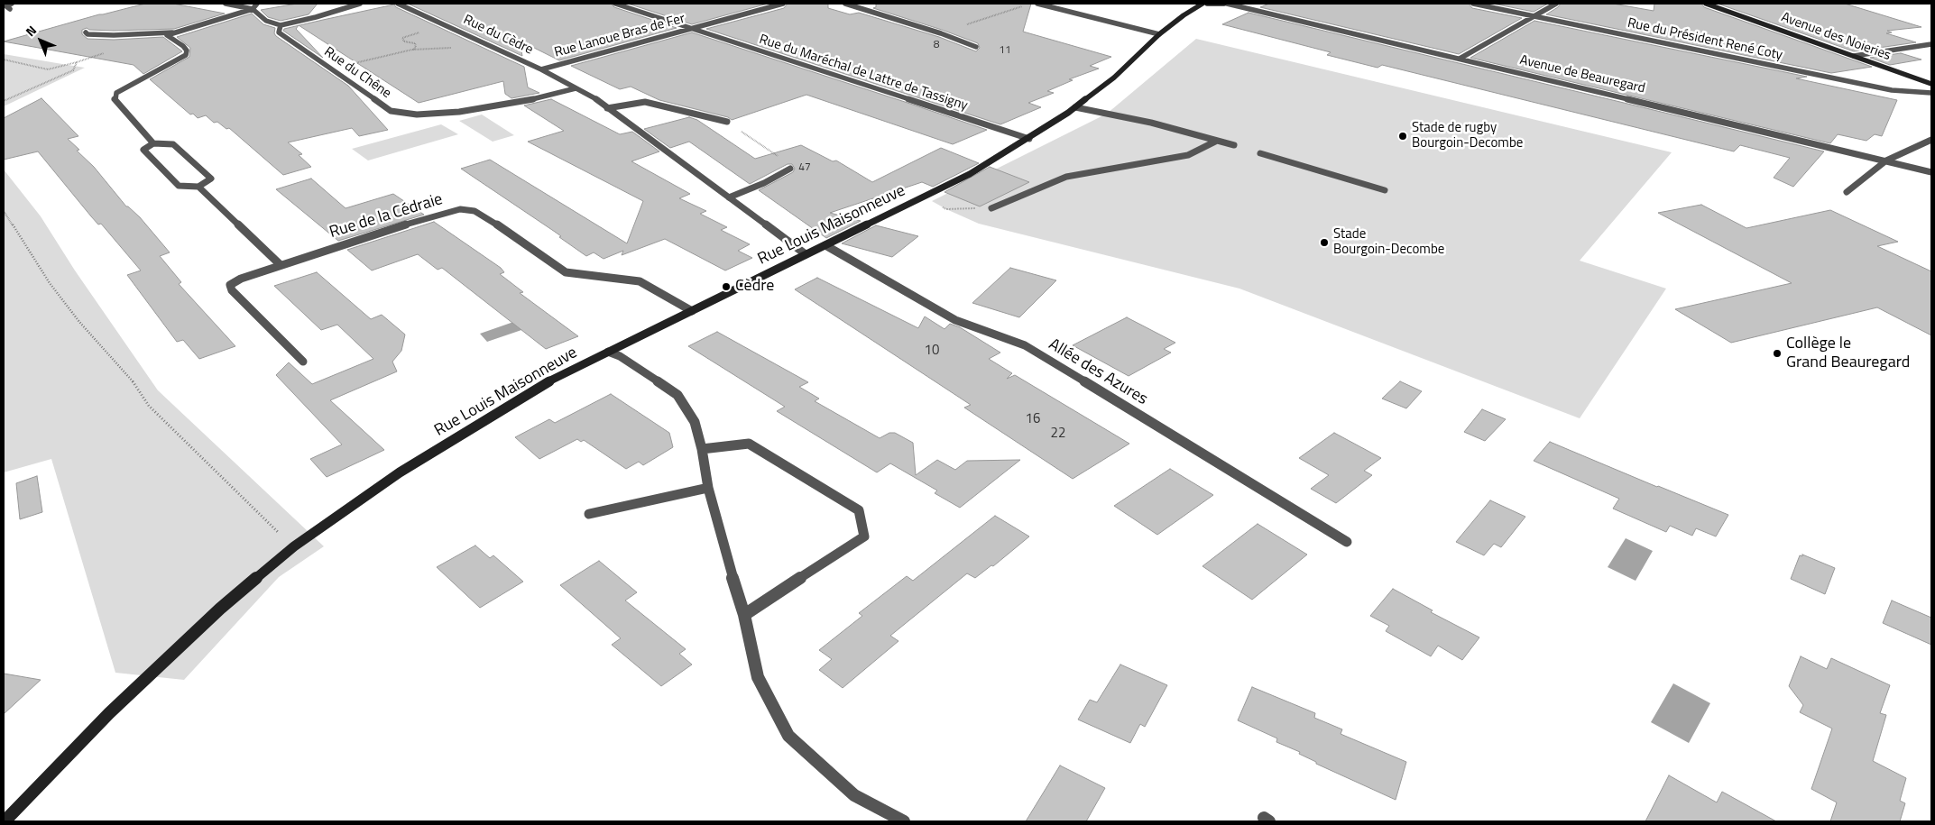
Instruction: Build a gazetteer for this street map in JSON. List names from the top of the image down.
{
  "streets": {
    "street": [
      "Rue du Cèdre",
      "Rue Lanoue Bras de Fer",
      "Avenue des Noieries",
      "Rue du Président René Coty",
      "Rue du Chêne",
      "Rue du Maréchal de Lattre de Tassigny",
      "Avenue de Beauregard",
      "Rue de la Cédraie",
      "Rue Louis Maisonneuve",
      "Allée des Azures"
    ]
  },
  "crossings": [
    ["Rue du Cèdre", "Rue Lanoue Bras de Fer"],
    ["Rue du Cèdre", "Rue du Chêne"],
    ["Rue du Cèdre", "Rue Louis Maisonneuve"],
    ["Rue Lanoue Bras de Fer", "Rue du Maréchal de Lattre de Tassigny"],
    ["Rue du Maréchal de Lattre de Tassigny", "Rue Louis Maisonneuve"],
    ["Rue de la Cédraie", "Rue Louis Maisonneuve"],
    ["Rue Louis Maisonneuve", "Allée des Azures"]
  ],
  "places": [
    "Stade de rugby Bourgoin-Decombe",
    "Stade Bourgoin-Decombe",
    "Cèdre",
    "Collège le Grand Beauregard"
  ],
  "house_numbers": [
    "8",
    "11",
    "47",
    "10",
    "16",
    "22"
  ],
  "north": "top left"
}
